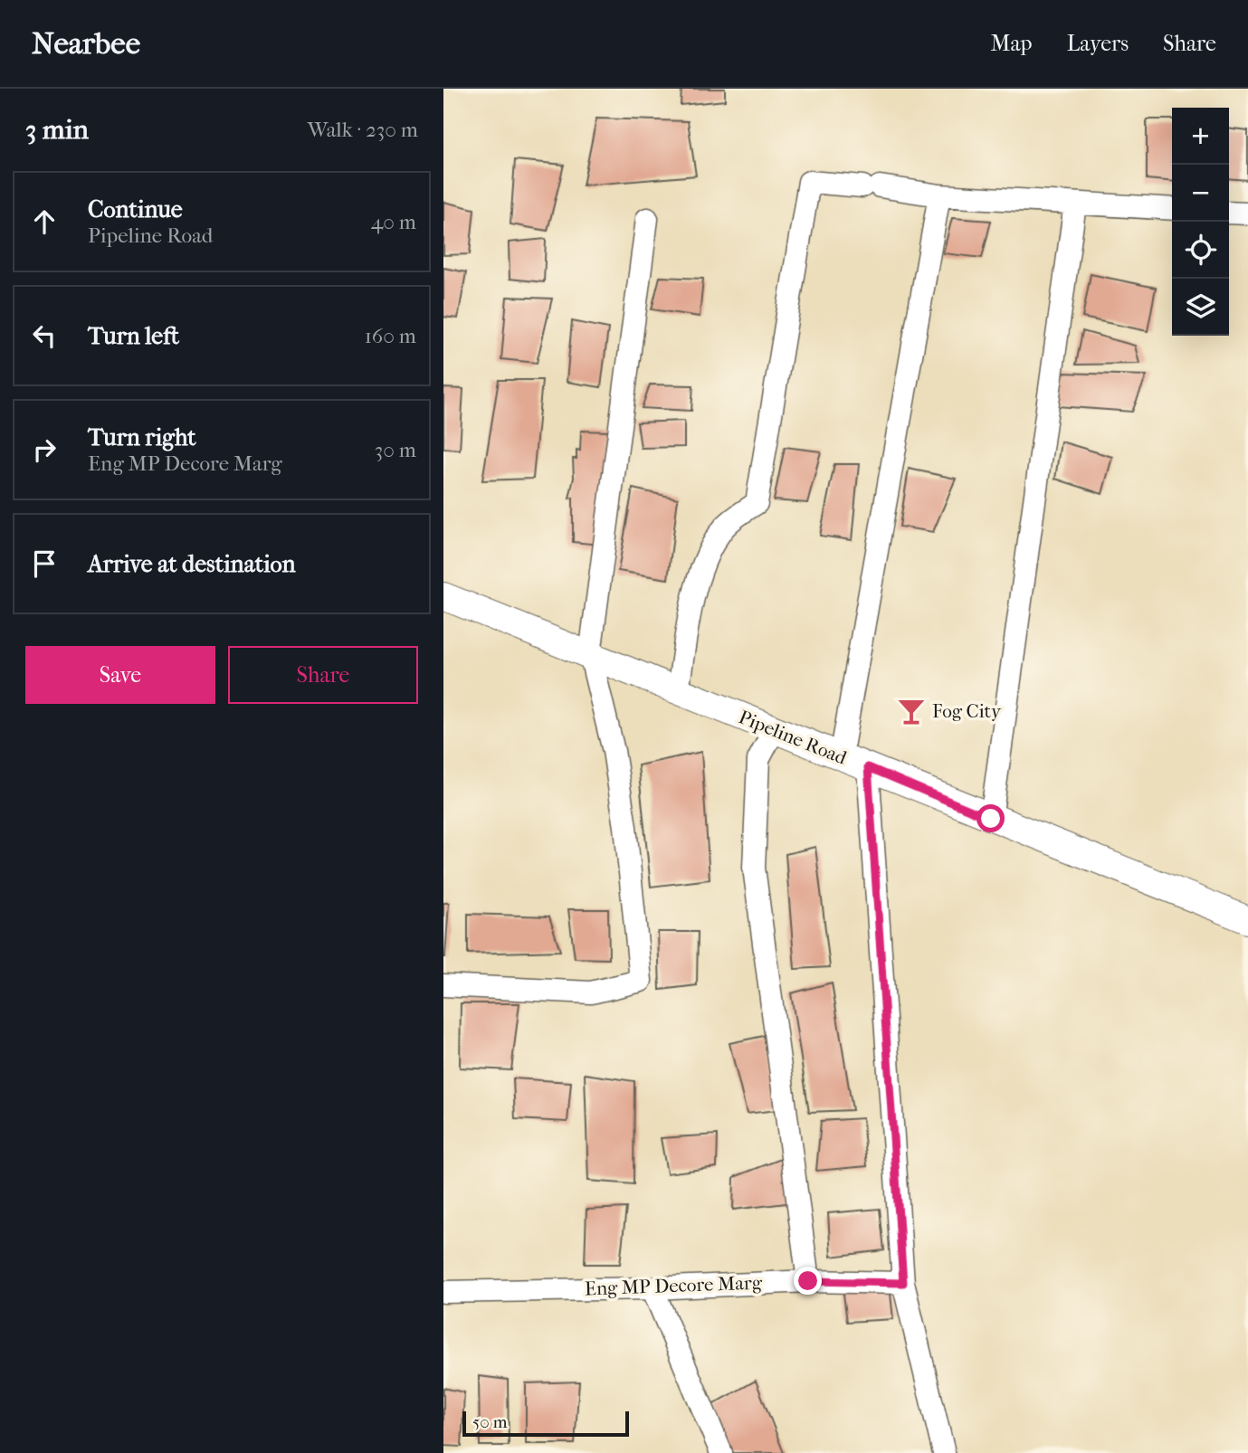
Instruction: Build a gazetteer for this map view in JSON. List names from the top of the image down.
{
  "streets": {
    "street": ["Pipeline Road", "Eng MP Decore Marg"]
  },
  "places": {
    "bar": ["Fog City"]
  },
  "scale_bar": "50 m",
  "page": {
    "header": "Nearbee",
    "nav": ["Map", "Layers", "Share"],
    "heading": ["3 min", "Walk · 230 m"],
    "map_buttons": ["+", "−"],
    "list": [
      ["Continue", "Pipeline Road", "40 m"],
      ["Turn left", "160 m"],
      ["Turn right", "Eng MP Decore Marg", "30 m"],
      "Arrive at destination"
    ],
    "buttons": ["Save", "Share"],
    "scale": "50 m"
  }
}
